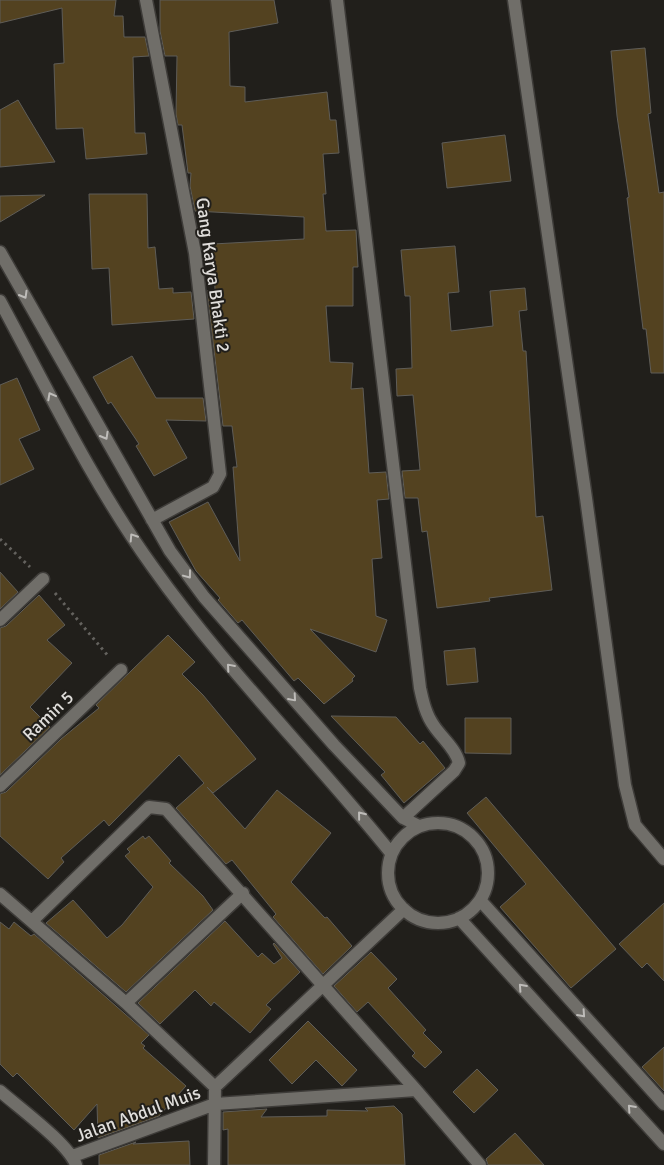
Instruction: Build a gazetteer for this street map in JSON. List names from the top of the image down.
{
  "streets": {
    "street": ["Gang Karya Bhakti 2", "Ramin 5", "Jalan Abdul Muis"]
  }
}
